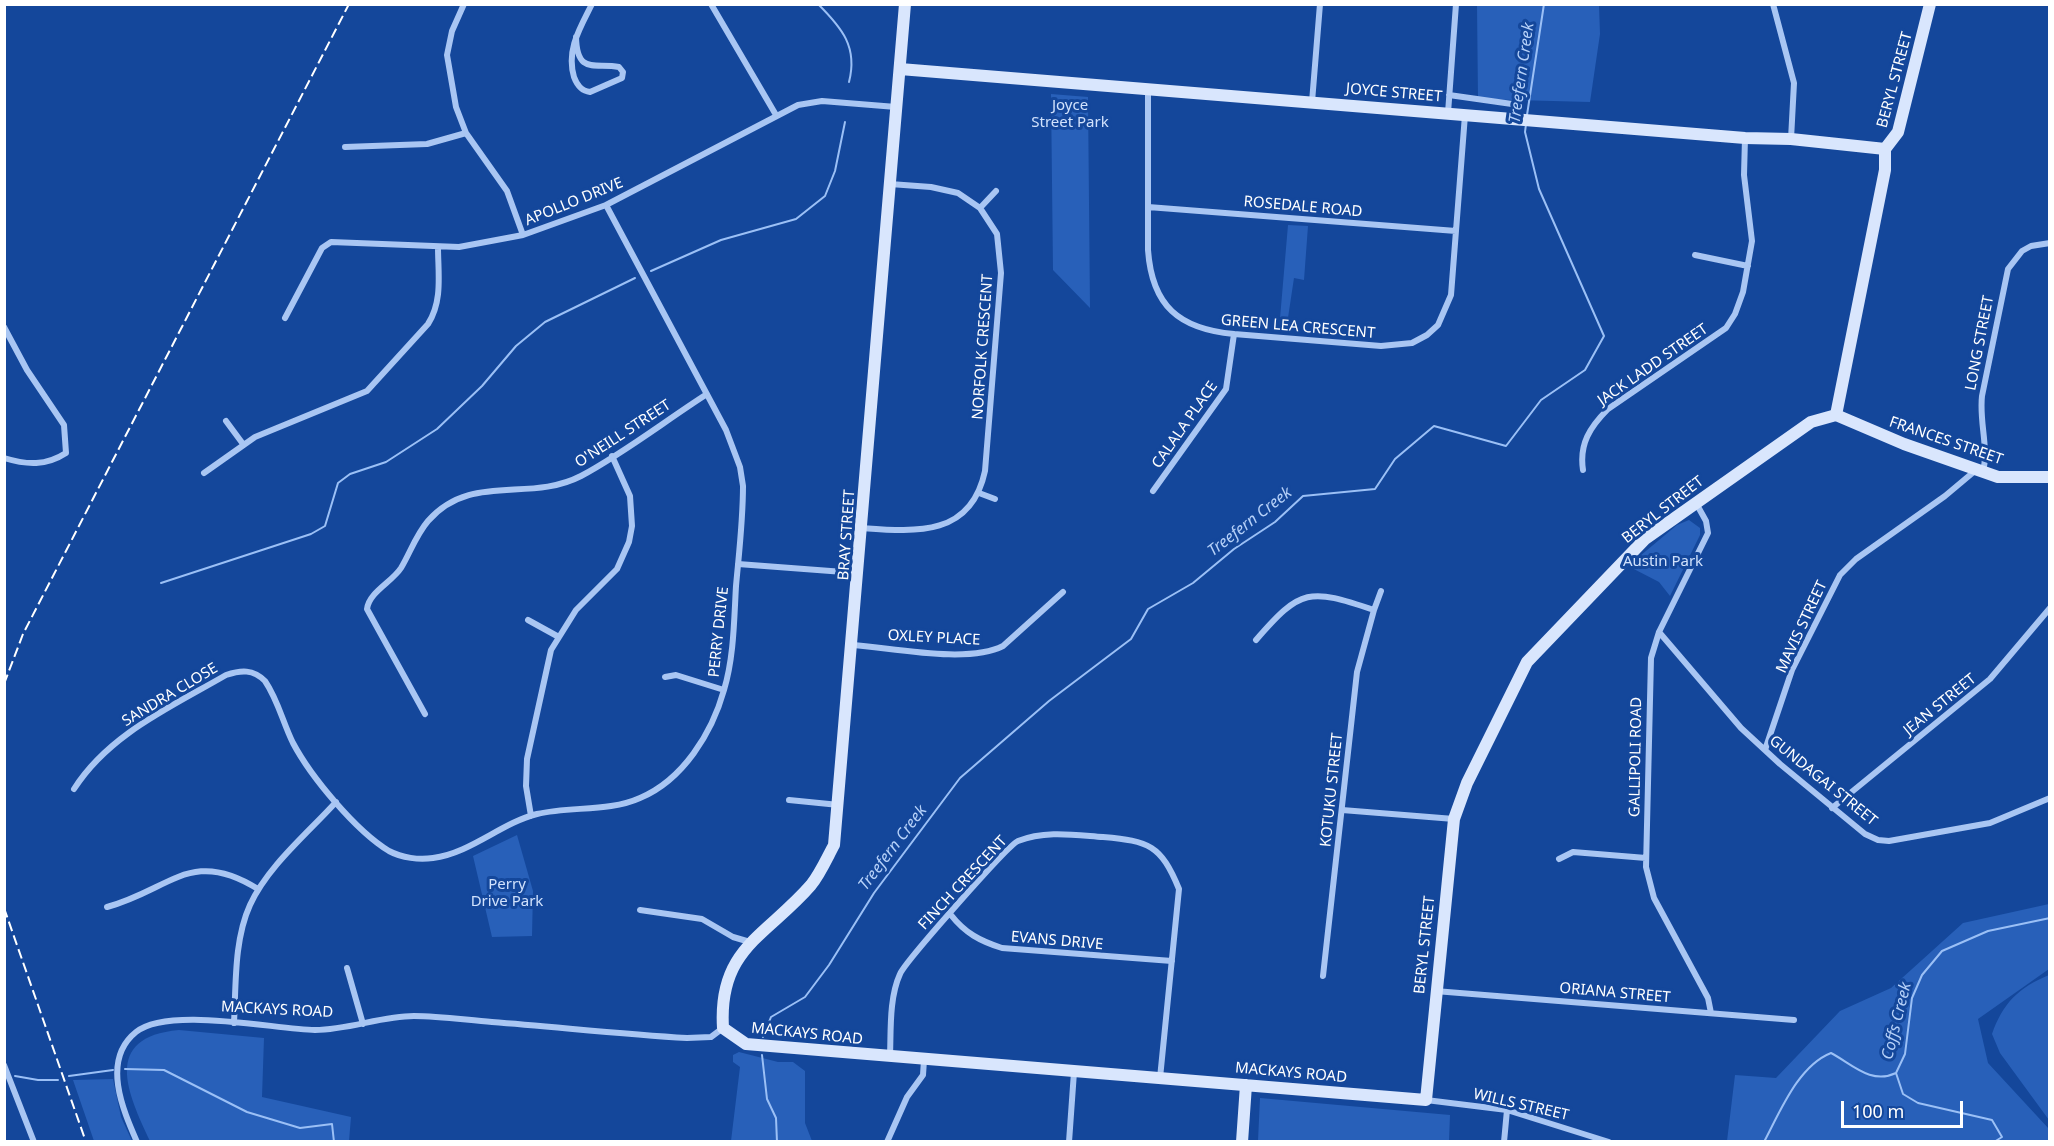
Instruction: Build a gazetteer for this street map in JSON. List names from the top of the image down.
{
  "streets": {
    "street": [
      "BERYL STREET",
      "JOYCE STREET",
      "APOLLO DRIVE",
      "ROSEDALE ROAD",
      "GREEN LEA CRESCENT",
      "LONG STREET",
      "NORFOLK CRESCENT",
      "JACK LADD STREET",
      "CALALA PLACE",
      "O'NEILL STREET",
      "FRANCES STREET",
      "BRAY STREET",
      "MAVIS STREET",
      "PERRY DRIVE",
      "OXLEY PLACE",
      "SANDRA CLOSE",
      "JEAN STREET",
      "GALLIPOLI ROAD",
      "GUNDAGAI STREET",
      "KOTUKU STREET",
      "FINCH CRESCENT",
      "EVANS DRIVE",
      "ORIANA STREET",
      "MACKAYS ROAD",
      "WILLS STREET"
    ]
  },
  "crossings": [
    ["BERYL STREET", "JOYCE STREET"],
    ["BERYL STREET", "FRANCES STREET"],
    ["BERYL STREET", "GALLIPOLI ROAD"],
    ["BERYL STREET", "ORIANA STREET"],
    ["BERYL STREET", "MACKAYS ROAD"],
    ["BERYL STREET", "WILLS STREET"],
    ["JOYCE STREET", "GREEN LEA CRESCENT"],
    ["JOYCE STREET", "JACK LADD STREET"],
    ["JOYCE STREET", "BRAY STREET"],
    ["APOLLO DRIVE", "BRAY STREET"],
    ["APOLLO DRIVE", "PERRY DRIVE"],
    ["ROSEDALE ROAD", "GREEN LEA CRESCENT"],
    ["GREEN LEA CRESCENT", "CALALA PLACE"],
    ["LONG STREET", "FRANCES STREET"],
    ["LONG STREET", "MAVIS STREET"],
    ["NORFOLK CRESCENT", "BRAY STREET"],
    ["O'NEILL STREET", "PERRY DRIVE"],
    ["FRANCES STREET", "MAVIS STREET"],
    ["BRAY STREET", "OXLEY PLACE"],
    ["BRAY STREET", "MACKAYS ROAD"],
    ["MAVIS STREET", "GUNDAGAI STREET"],
    ["PERRY DRIVE", "SANDRA CLOSE"],
    ["JEAN STREET", "GUNDAGAI STREET"],
    ["GALLIPOLI ROAD", "GUNDAGAI STREET"],
    ["GALLIPOLI ROAD", "ORIANA STREET"],
    ["FINCH CRESCENT", "EVANS DRIVE"],
    ["FINCH CRESCENT", "MACKAYS ROAD"],
    ["MACKAYS ROAD", "WILLS STREET"]
  ],
  "water": ["Treefern Creek", "Coffs Creek"],
  "parks": ["Joyce Street Park", "Austin Park", "Perry Drive Park"],
  "scale_bar": "100 m"
}
